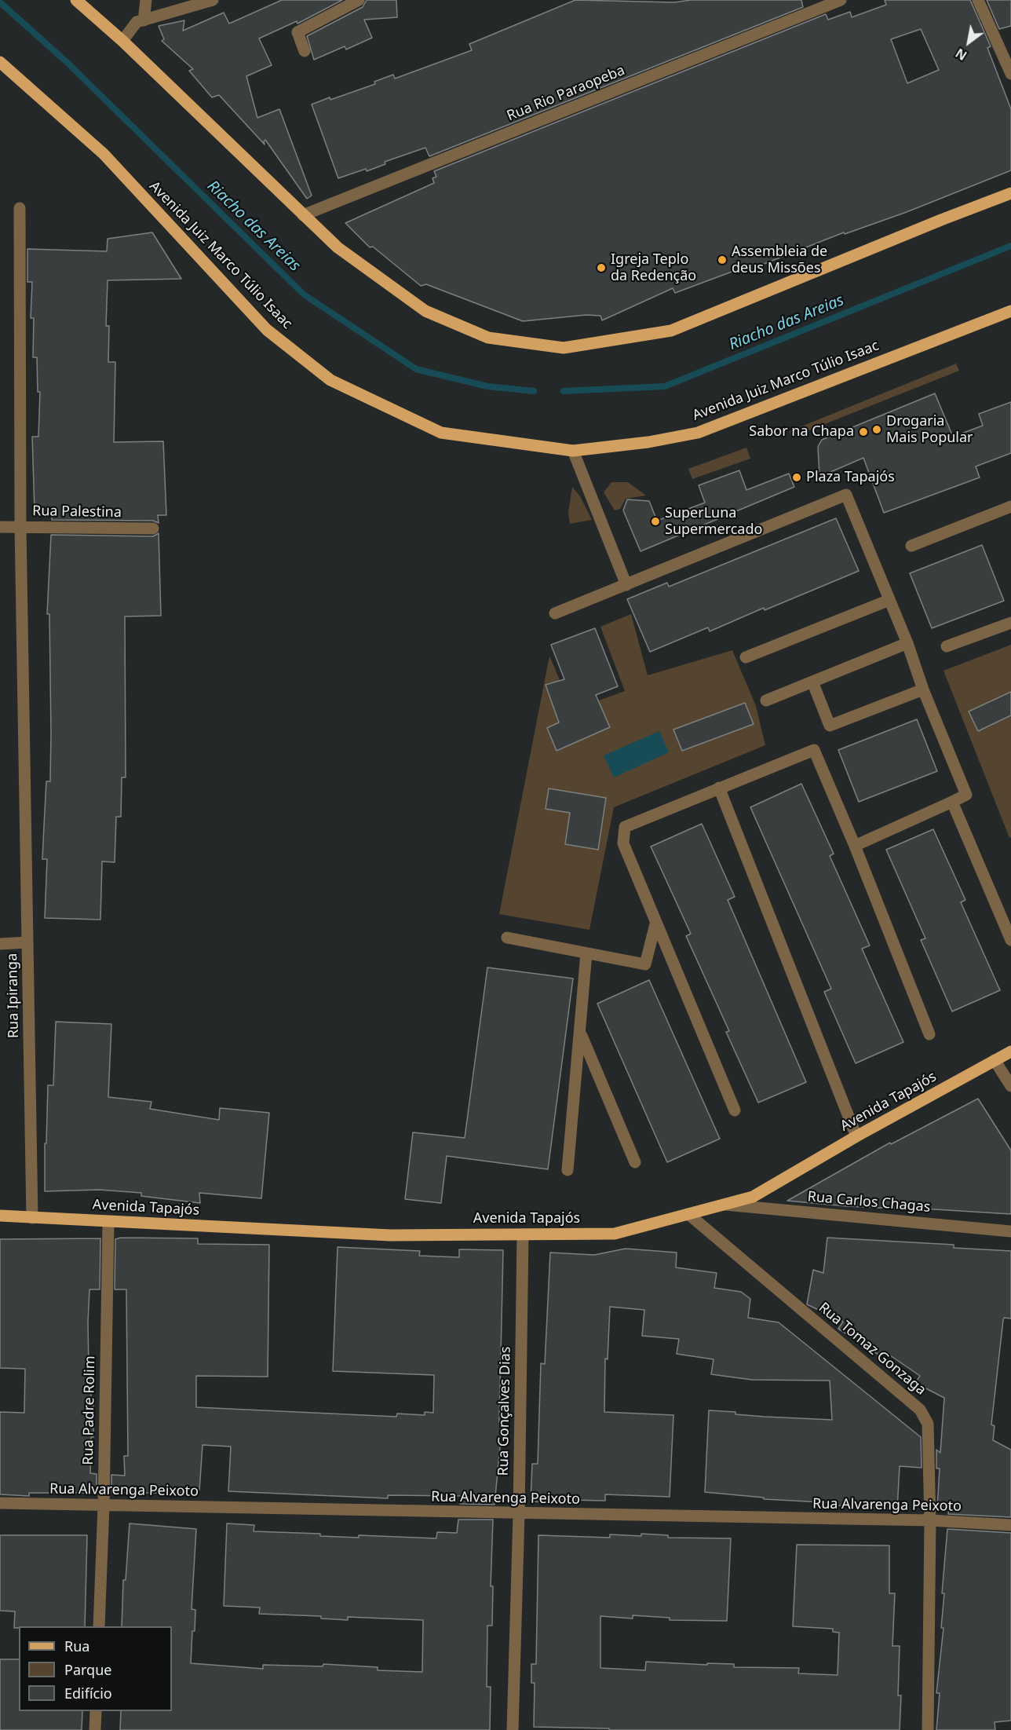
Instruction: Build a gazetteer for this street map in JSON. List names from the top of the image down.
{
  "streets": {
    "main road": ["Avenida Juiz Marco Túlio Isaac", "Avenida Tapajós"],
    "street": [
      "Rua Rio Paraopeba",
      "Rua Palestina",
      "Rua Ipiranga",
      "Rua Carlos Chagas",
      "Rua Tomaz Gonzaga",
      "Rua Padre Rolim",
      "Rua Gonçalves Dias",
      "Rua Alvarenga Peixoto"
    ]
  },
  "crossings": [
    ["Rua Palestina", "Rua Ipiranga"],
    ["Rua Ipiranga", "Avenida Tapajós"],
    ["Avenida Tapajós", "Rua Carlos Chagas"],
    ["Avenida Tapajós", "Rua Tomaz Gonzaga"],
    ["Avenida Tapajós", "Rua Padre Rolim"],
    ["Avenida Tapajós", "Rua Gonçalves Dias"],
    ["Rua Tomaz Gonzaga", "Rua Alvarenga Peixoto"],
    ["Rua Padre Rolim", "Rua Alvarenga Peixoto"],
    ["Rua Gonçalves Dias", "Rua Alvarenga Peixoto"]
  ],
  "water": ["Riacho das Areias"],
  "places": [
    "Assembleia de deus Missões",
    "Igreja Teplo da Redenção",
    "Drogaria Mais Popular",
    "Sabor na Chapa",
    "Plaza Tapajós",
    "SuperLuna Supermercado"
  ],
  "legend": ["Rua", "Parque", "Edifício"],
  "north": "bottom left"
}
